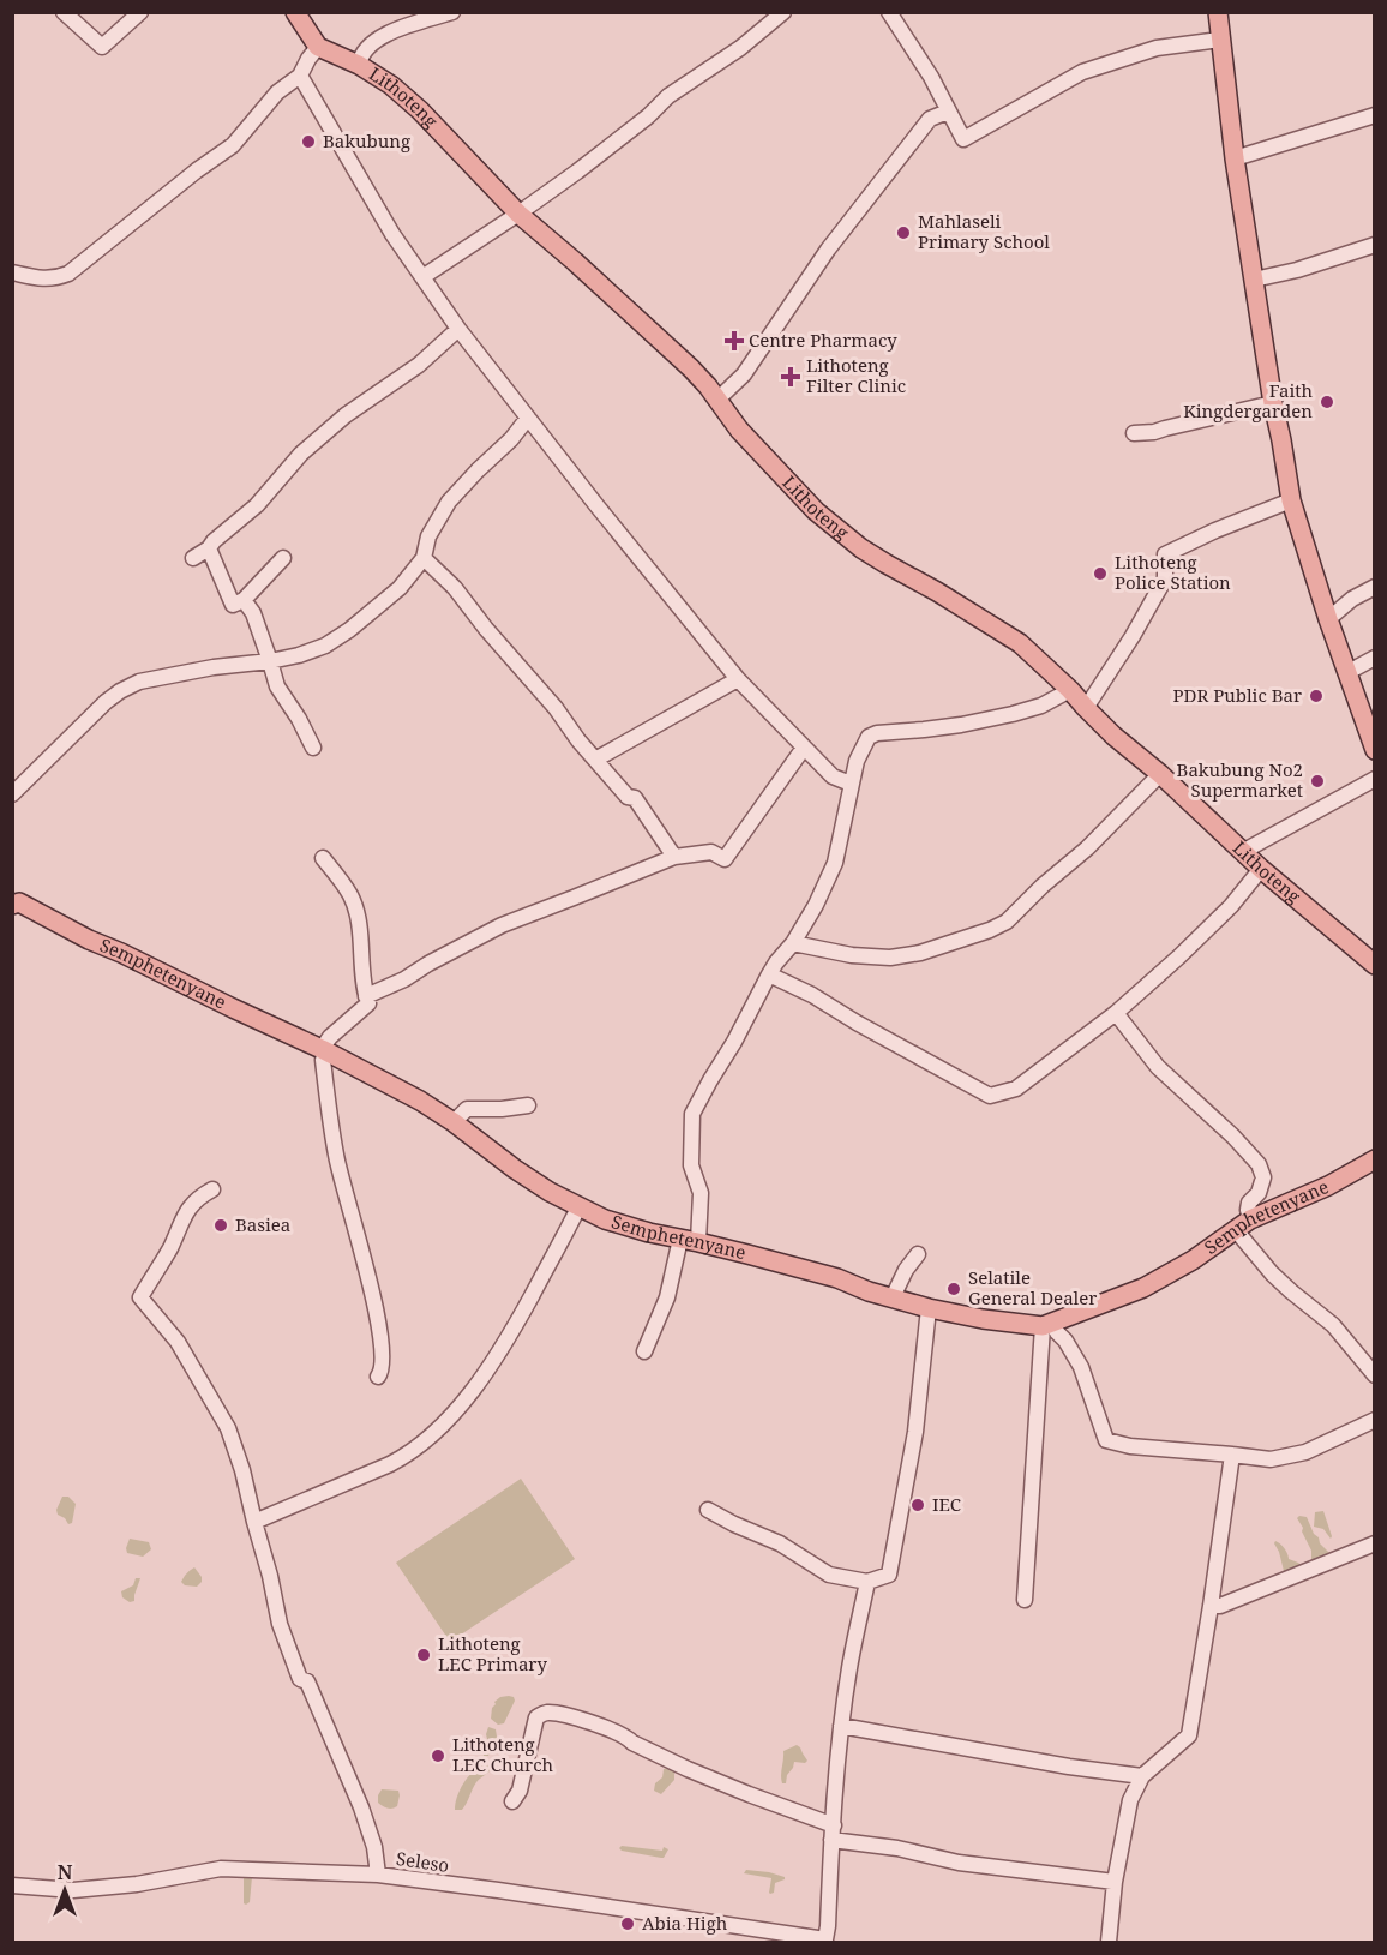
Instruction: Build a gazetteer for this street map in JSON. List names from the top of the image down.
{
  "streets": {
    "main road": ["Lithoteng", "Semphetenyane"],
    "street": ["Seleso"]
  },
  "places": {
    "other": [
      "Bakubung",
      "Mahlaseli Primary School",
      "Faith Kingdergarden",
      "Lithoteng Police Station",
      "PDR Public Bar",
      "Bakubung No2 Supermarket",
      "Basiea",
      "Selatile General Dealer",
      "IEC",
      "Lithoteng LEC Primary",
      "Lithoteng LEC Church",
      "Abia High"
    ],
    "health": ["Centre Pharmacy", "Lithoteng Filter Clinic"]
  },
  "north": "top"
}
